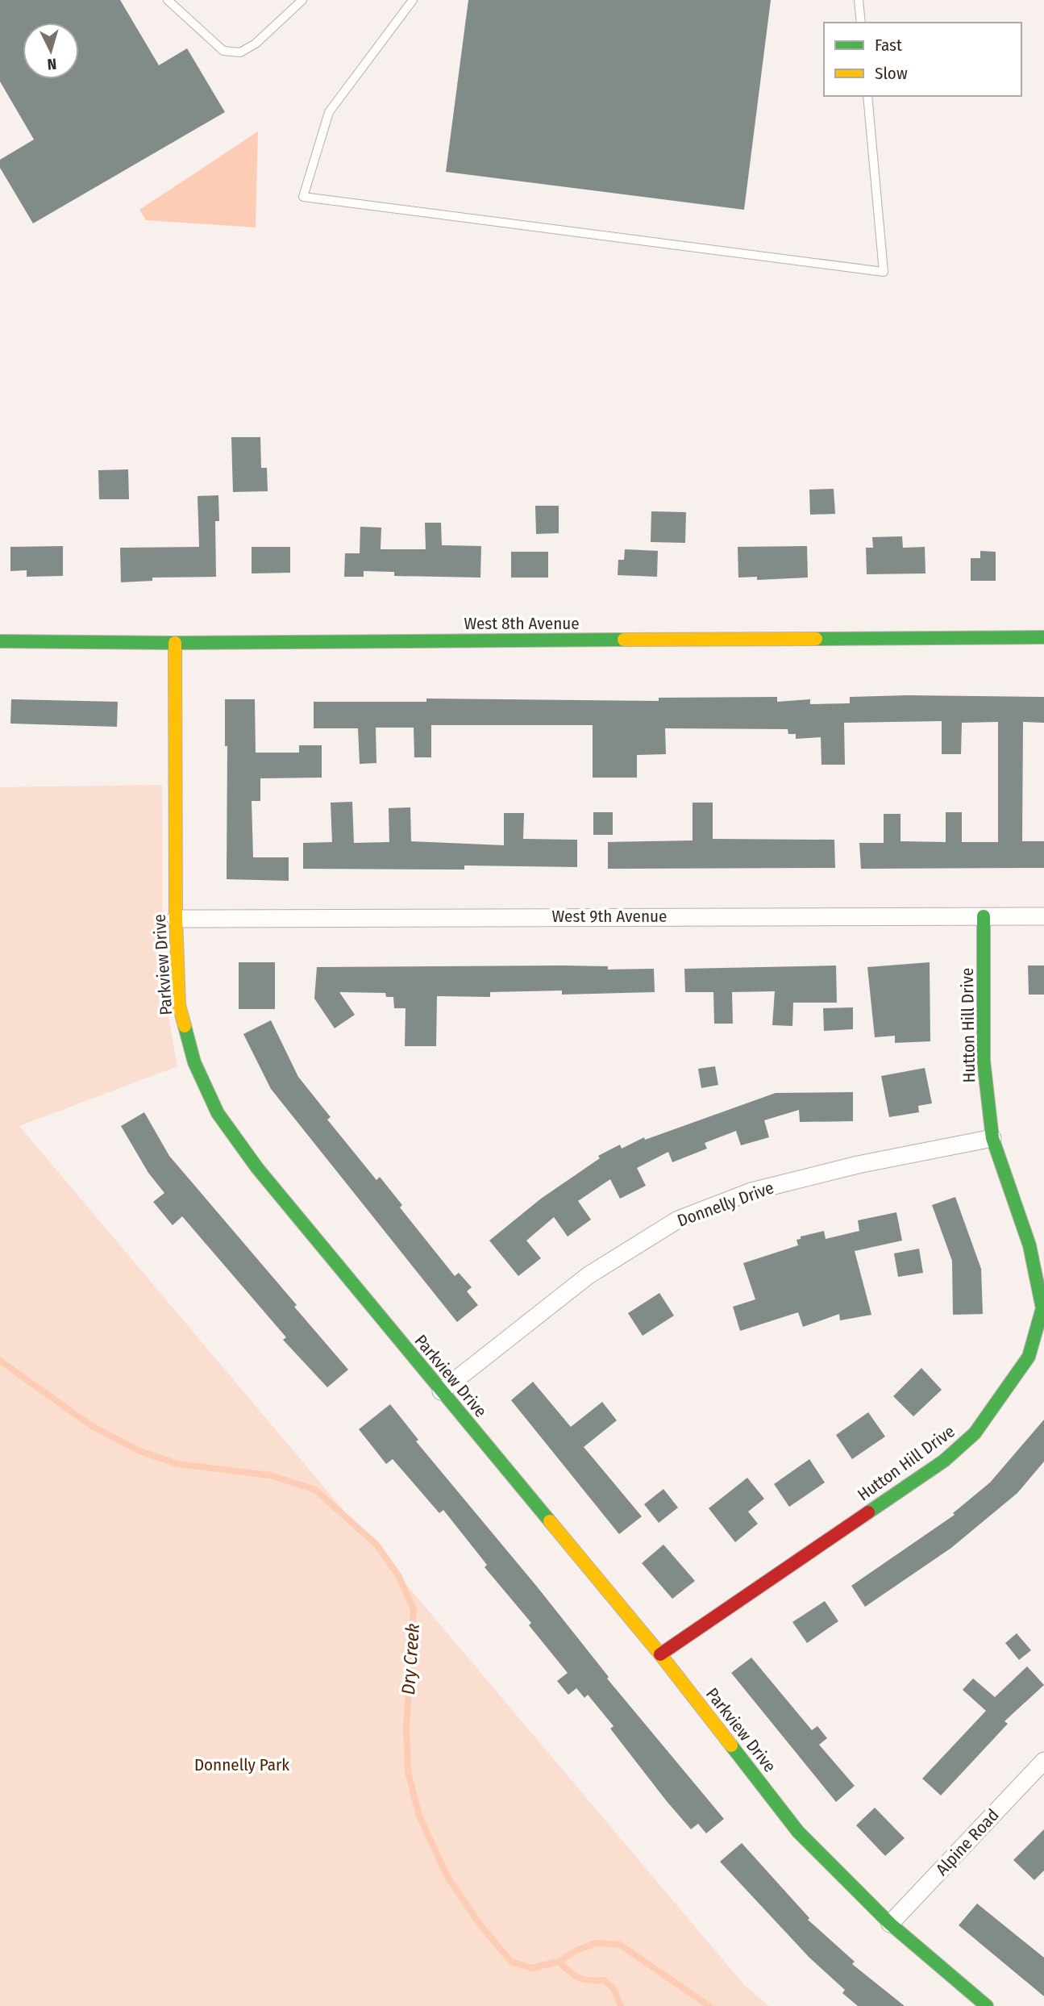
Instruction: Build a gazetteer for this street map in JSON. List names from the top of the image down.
{
  "streets": {
    "street": [
      "West 8th Avenue",
      "West 9th Avenue",
      "Parkview Drive",
      "Hutton Hill Drive",
      "Donnelly Drive",
      "Alpine Road"
    ]
  },
  "crossings": [
    ["West 8th Avenue", "Parkview Drive"],
    ["West 9th Avenue", "Parkview Drive"],
    ["West 9th Avenue", "Hutton Hill Drive"],
    ["Parkview Drive", "Hutton Hill Drive"],
    ["Parkview Drive", "Donnelly Drive"],
    ["Parkview Drive", "Alpine Road"],
    ["Hutton Hill Drive", "Donnelly Drive"]
  ],
  "water": ["Dry Creek"],
  "parks": ["Donnelly Park"],
  "legend": ["Fast", "Slow"],
  "north": "bottom"
}
